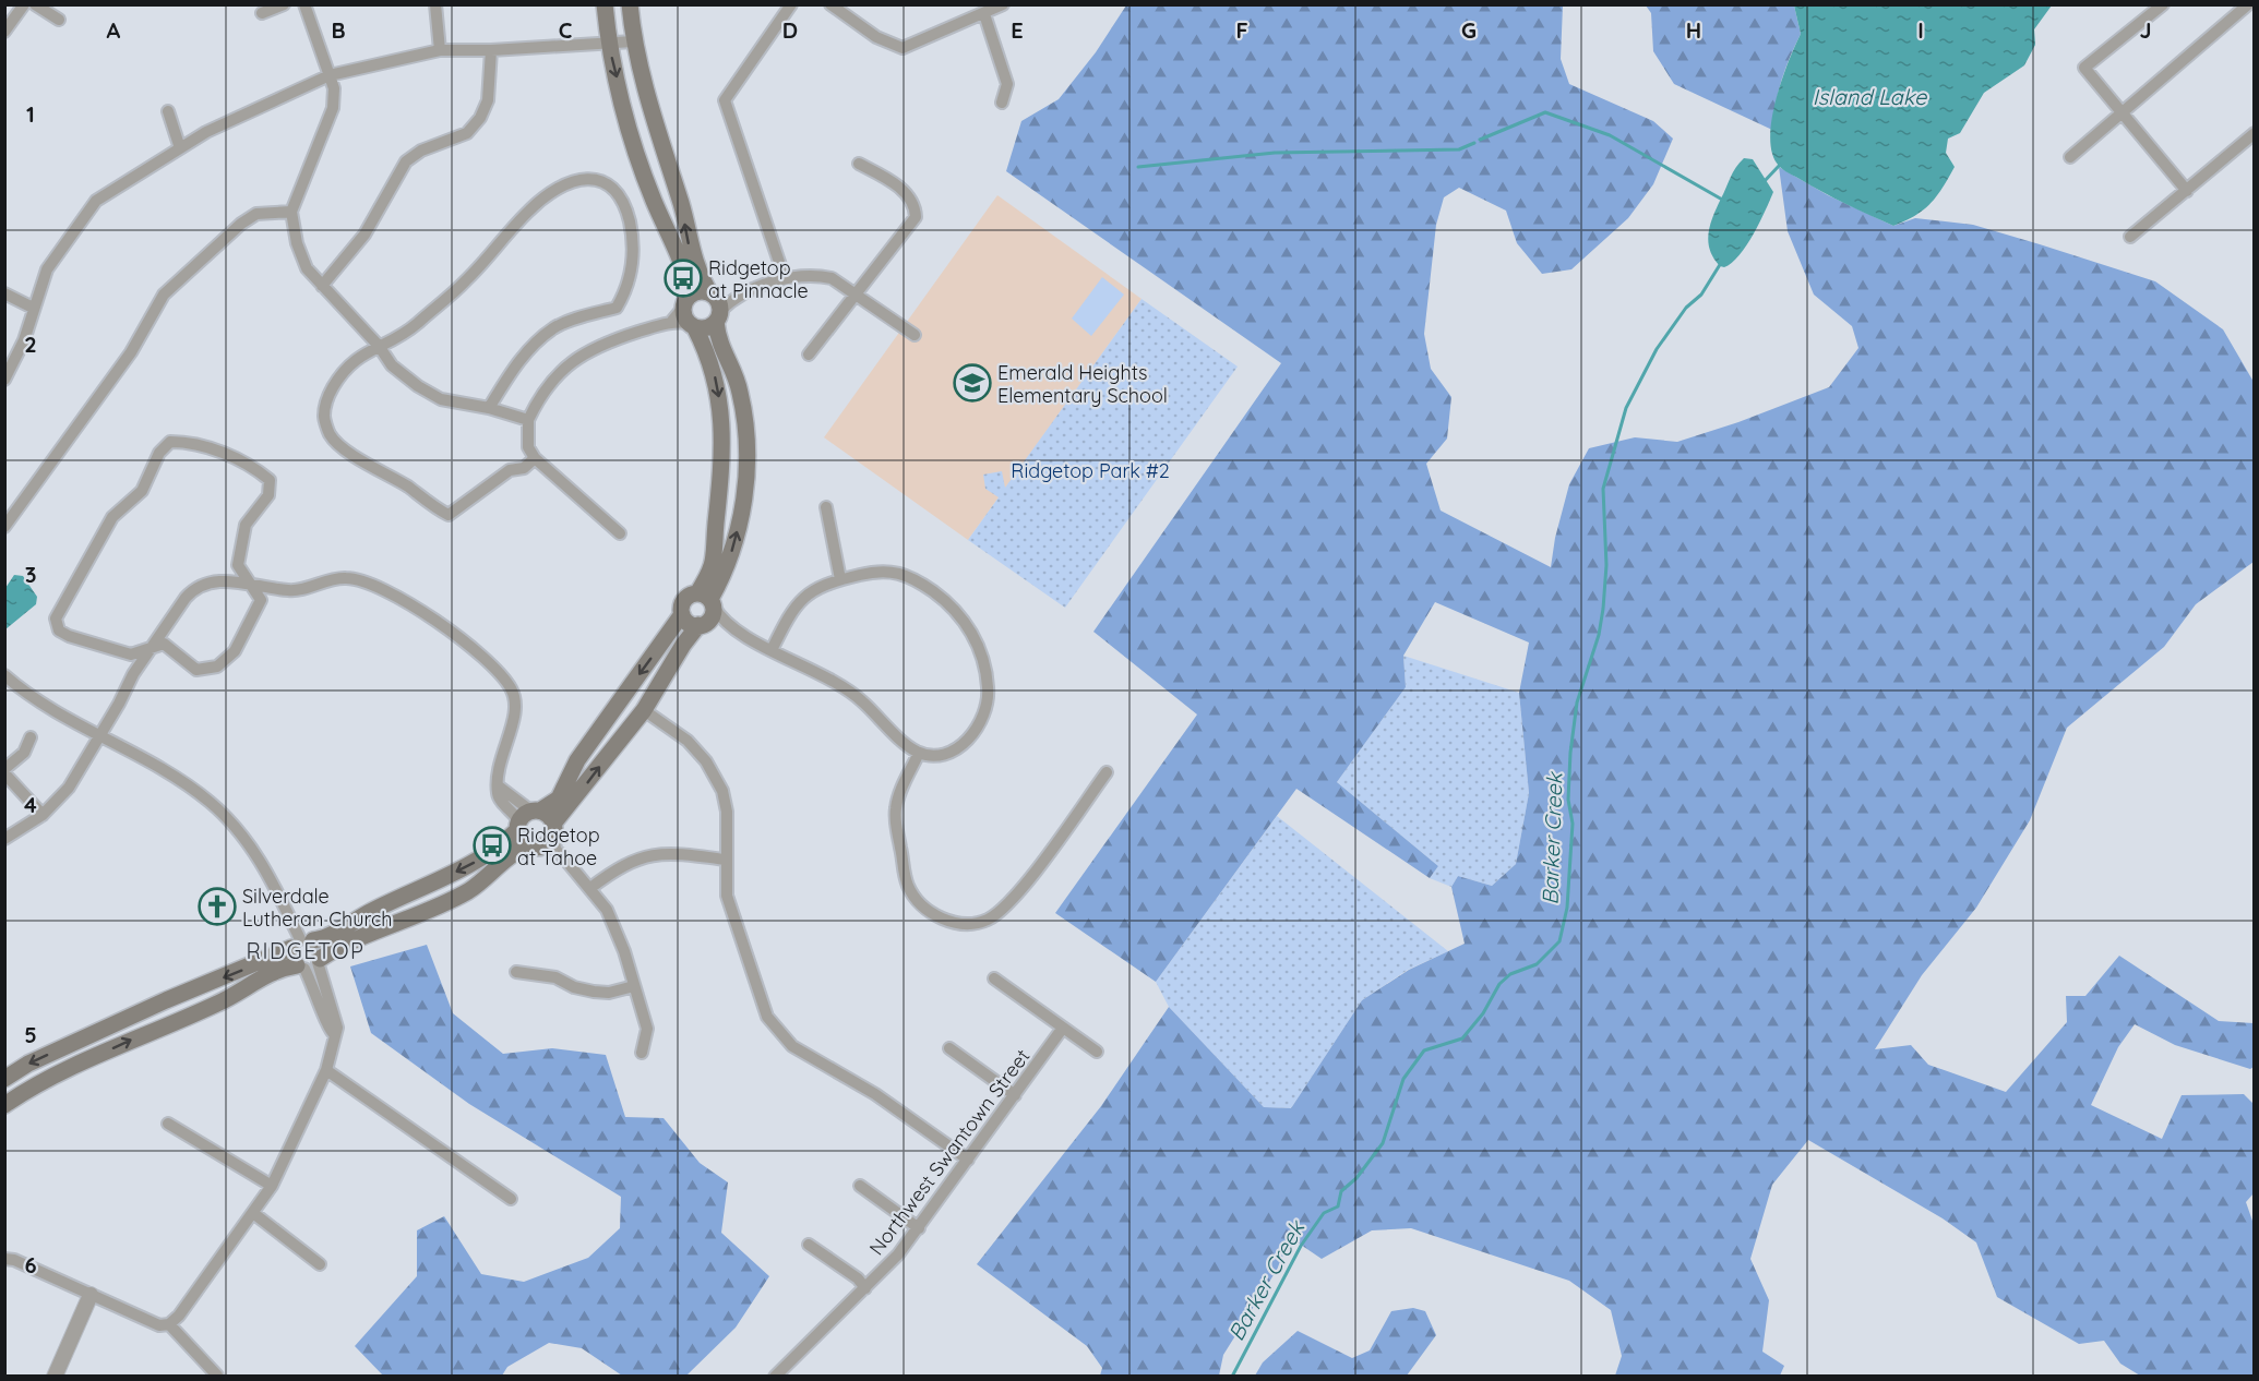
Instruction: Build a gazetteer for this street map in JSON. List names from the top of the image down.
{
  "streets": {
    "street": ["Northwest Swantown Street"]
  },
  "districts": ["RIDGETOP"],
  "water": ["Island Lake", "Barker Creek"],
  "parks": ["Ridgetop Park #2"],
  "places": {
    "bus stop": ["Ridgetop at Pinnacle", "Ridgetop at Tahoe"],
    "school or university": ["Emerald Heights Elementary School"],
    "church": ["Silverdale Lutheran Church"]
  },
  "grid": {
    "columns": [
      "A",
      "B",
      "C",
      "D",
      "E",
      "F",
      "G",
      "H",
      "I",
      "J"
    ],
    "rows": [
      "1",
      "2",
      "3",
      "4",
      "5",
      "6"
    ]
  }
}
